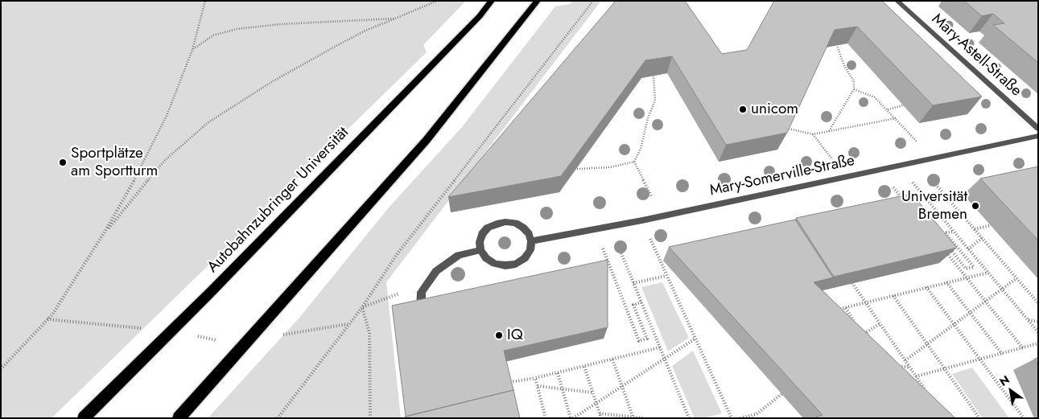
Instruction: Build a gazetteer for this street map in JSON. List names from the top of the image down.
{
  "streets": {
    "main road": ["Autobahnzubringer Universität"],
    "street": ["Mary-Astell-Straße", "Mary-Somerville-Straße"]
  },
  "places": [
    "unicom",
    "Sportplätze am Sportturm",
    "Universität Bremen",
    "IQ"
  ],
  "north": "top left"
}
